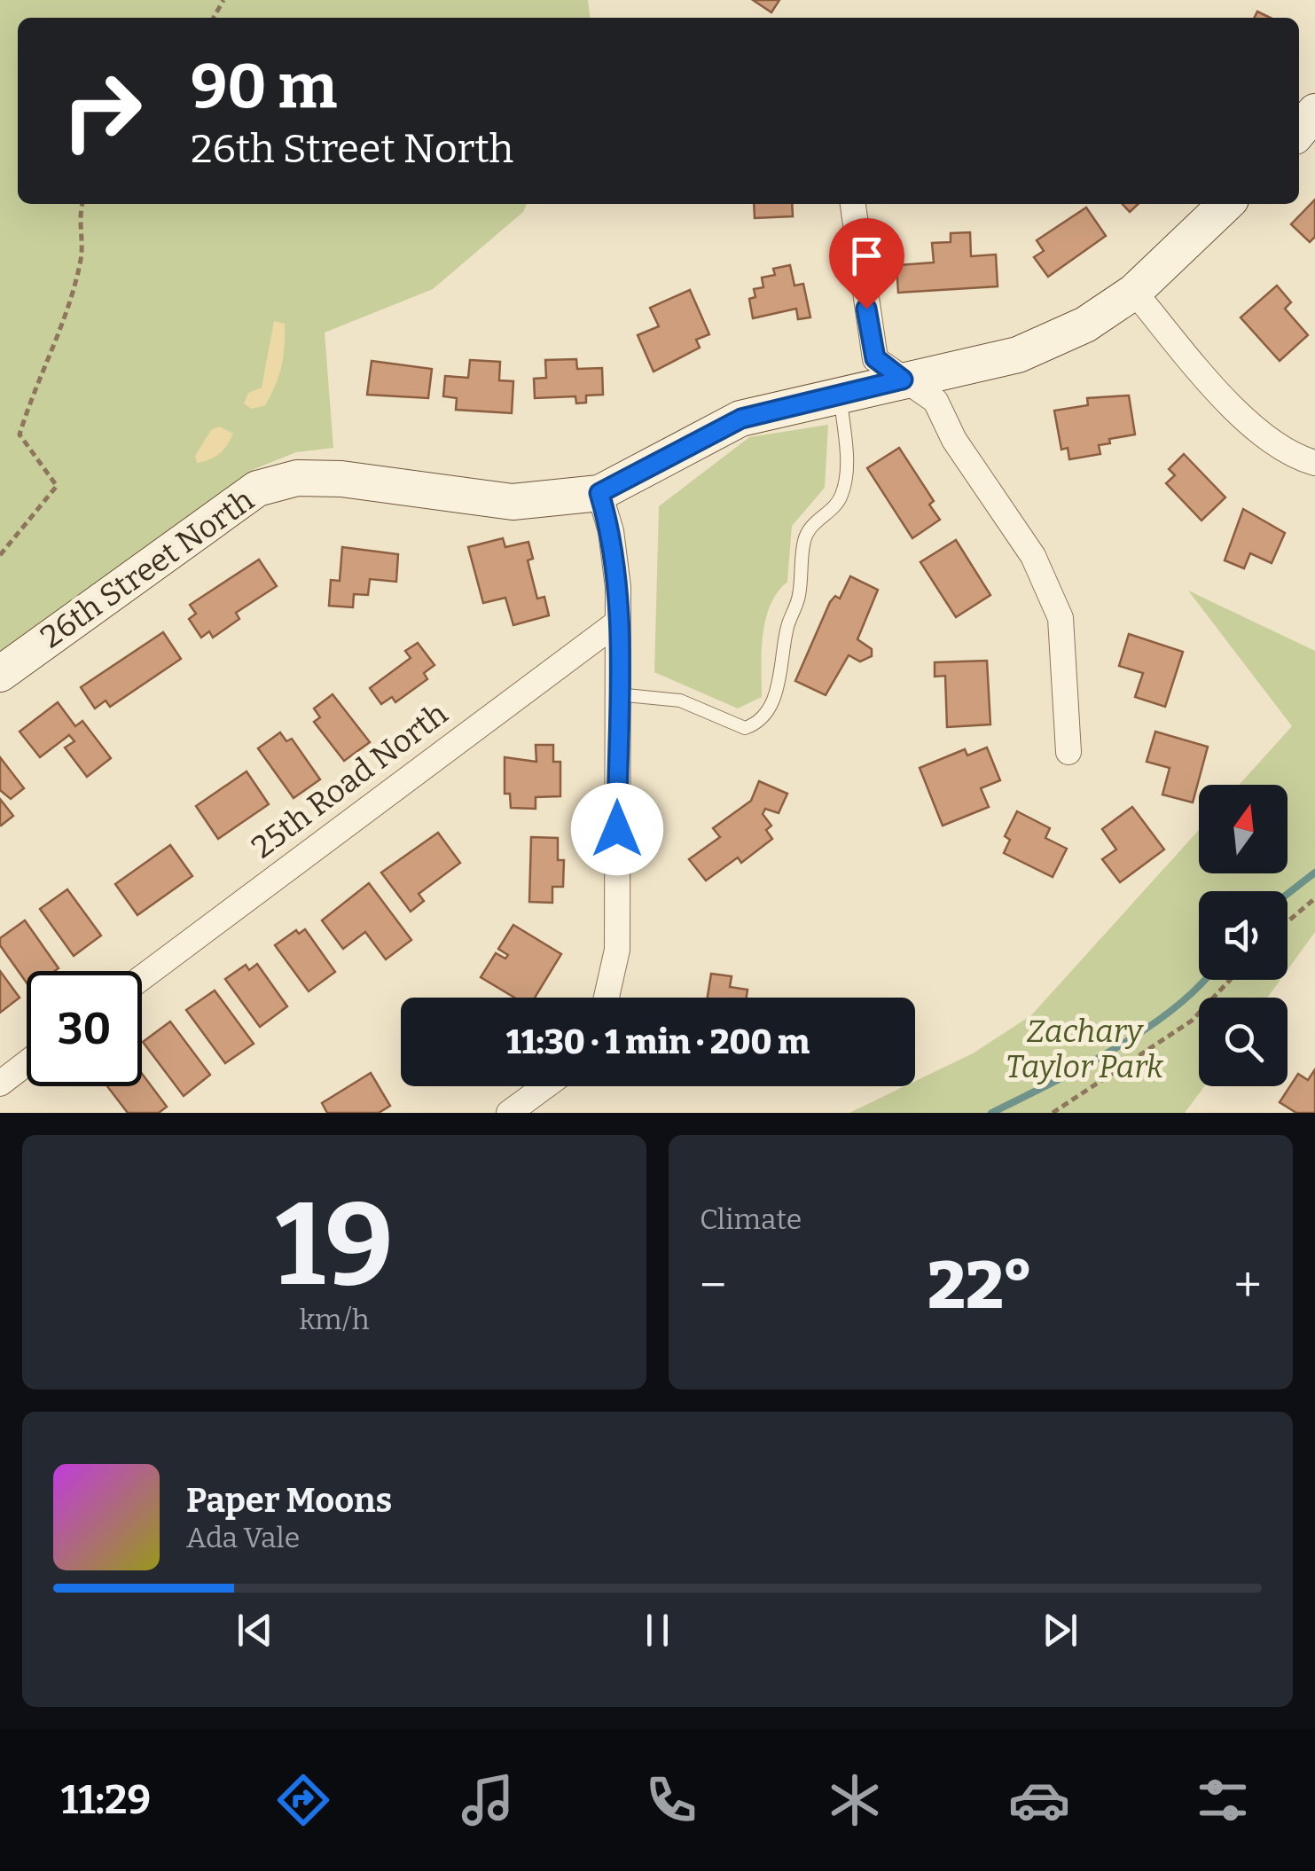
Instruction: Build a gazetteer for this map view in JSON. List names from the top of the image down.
{
  "streets": {
    "street": ["26th Street North", "25th Road North"]
  },
  "parks": ["Zachary Taylor Park"],
  "north": "top",
  "page": {
    "turn": ["90 m", "26th Street North"],
    "limit": "30",
    "trip": "11:30 · 1 min · 200 m",
    "tile": [
      ["19", "km/h"],
      "Climate"
    ],
    "heat": ["−", "22°", "+"],
    "song": ["Paper Moons", "Ada Vale"],
    "tabs": "11:29"
  }
}
